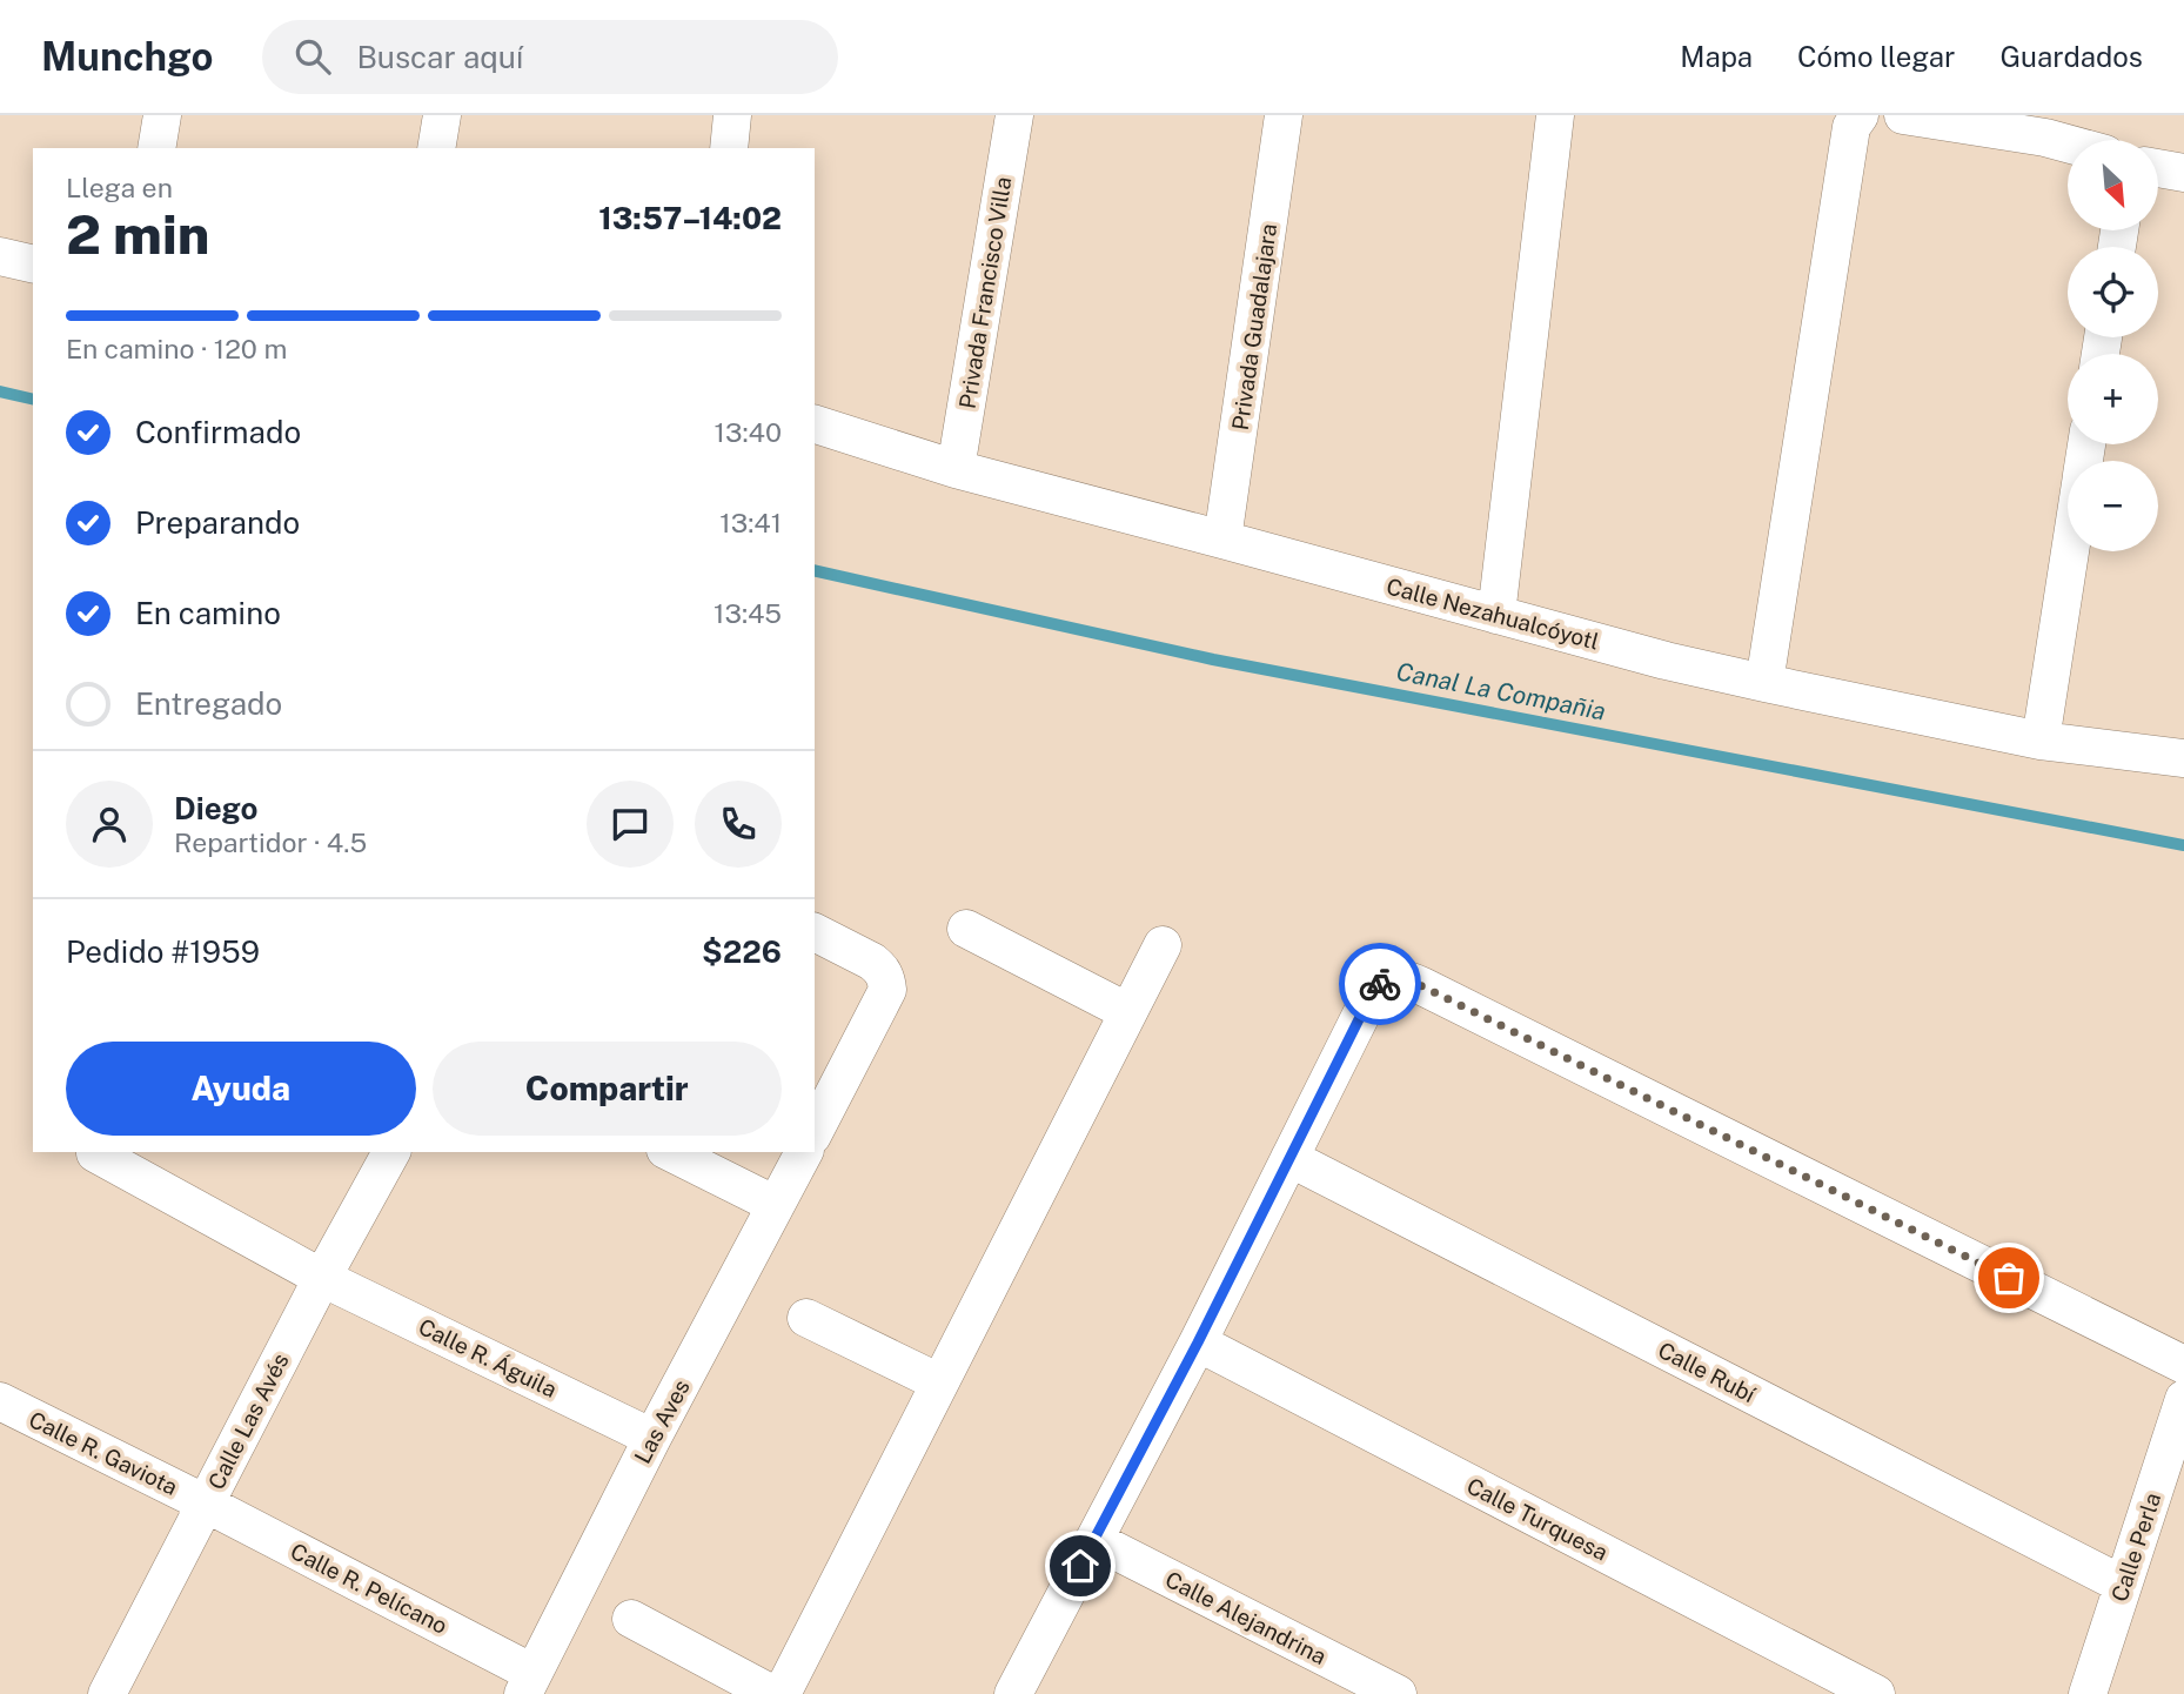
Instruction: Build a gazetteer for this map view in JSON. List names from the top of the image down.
{
  "streets": {
    "street": [
      "Privada Francisco Villa",
      "Privada Guadalajara",
      "Calle Nezahualcóyotl",
      "Calle R. Águila",
      "Calle Rubí",
      "Calle Las Avés",
      "Las Aves",
      "Calle R. Gaviota",
      "Calle Turquesa",
      "Calle Perla",
      "Calle R. Pelícano",
      "Calle Alejandrina"
    ]
  },
  "crossings": [
    ["Privada Francisco Villa", "Calle Nezahualcóyotl"],
    ["Privada Guadalajara", "Calle Nezahualcóyotl"],
    ["Calle R. Águila", "Calle Las Avés"],
    ["Calle R. Águila", "Las Aves"],
    ["Calle Rubí", "Calle Perla"],
    ["Calle Las Avés", "Calle R. Gaviota"],
    ["Calle Las Avés", "Calle R. Pelícano"],
    ["Las Aves", "Calle R. Pelícano"],
    ["Calle R. Gaviota", "Calle R. Pelícano"]
  ],
  "water": ["Canal La Compañia"],
  "north": "bottom right",
  "page": {
    "header": "Munchgo",
    "search": "Buscar aquí",
    "nav": ["Mapa", "Cómo llegar", "Guardados"],
    "map_buttons": ["+", "−"],
    "heading": ["2 min", "Llega en", "13:57–14:02"],
    "panel": [
      "Diego",
      "Repartidor · 4.5",
      "Pedido #1959",
      "$226"
    ],
    "bar": "En camino · 120 m",
    "list": [
      ["Confirmado", "13:40"],
      ["Preparando", "13:41"],
      ["En camino", "13:45"],
      "Entregado"
    ],
    "buttons": ["Ayuda", "Compartir"]
  }
}
